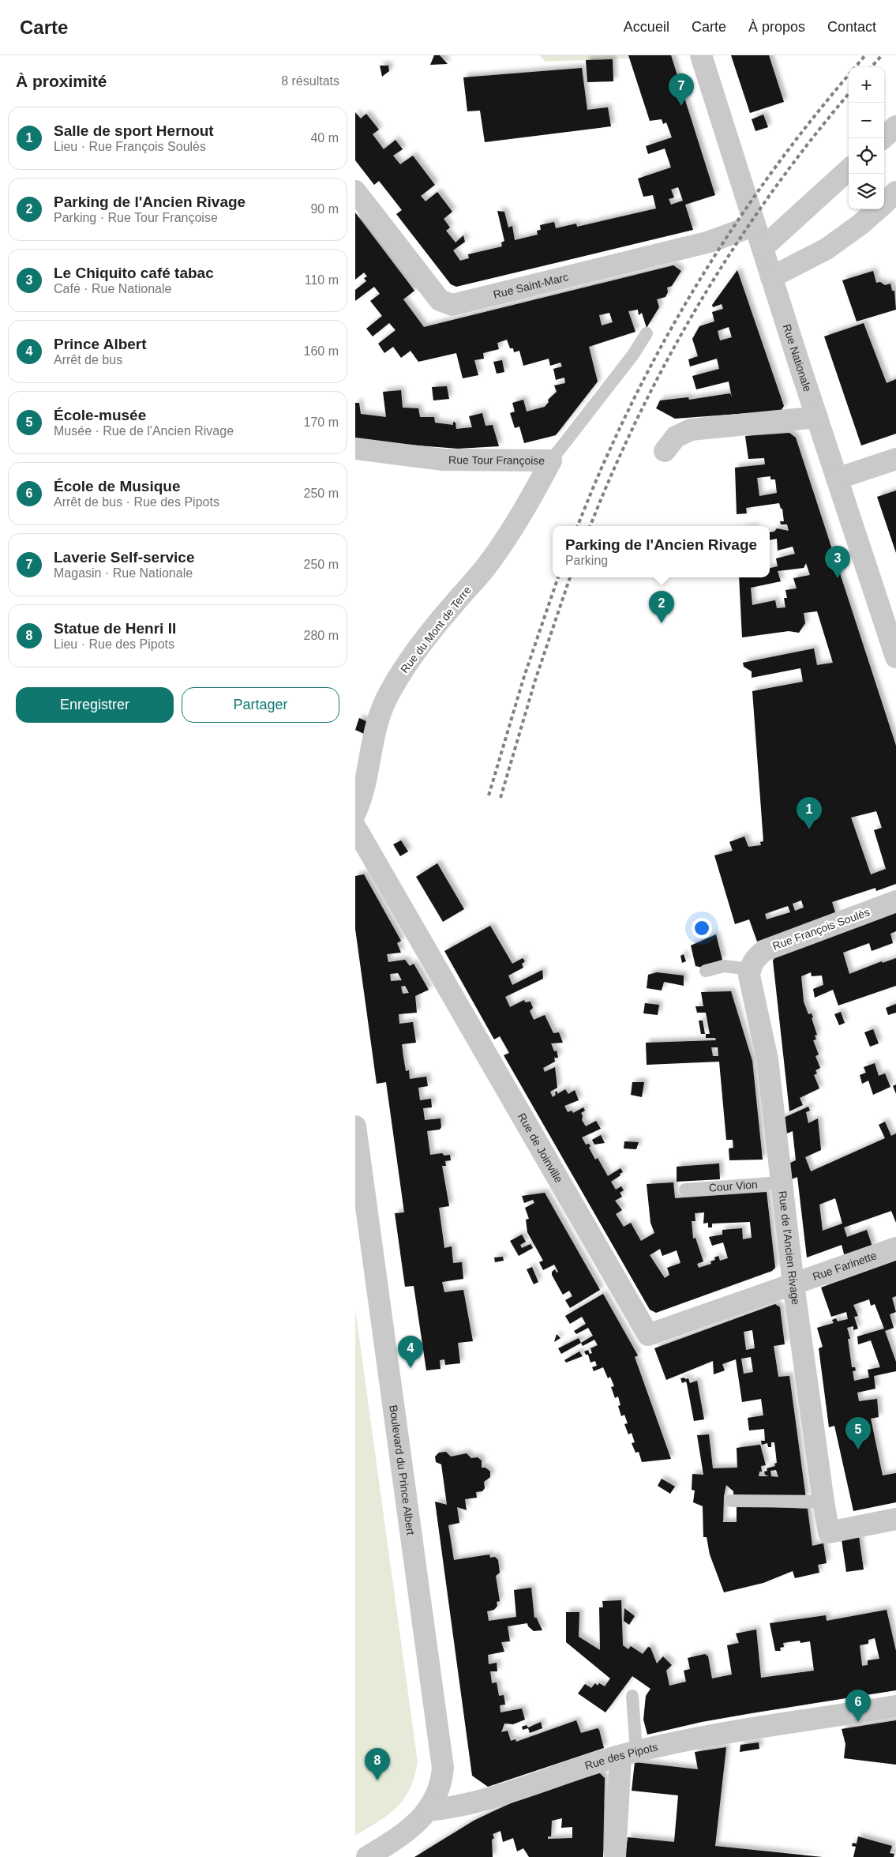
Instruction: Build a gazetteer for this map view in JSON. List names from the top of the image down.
{
  "streets": {
    "street": [
      "Rue Saint-Marc",
      "Rue Nationale",
      "Rue Tour Françoise",
      "Rue du Mont de Terre",
      "Rue François Soulès",
      "Rue de Joinville",
      "Rue de l'Ancien Rivage",
      "Rue Farinette",
      "Boulevard du Prince Albert",
      "Rue des Pipots"
    ],
    "lane": ["Cour Vion"]
  },
  "crossings": [
    ["Rue Saint-Marc", "Rue Nationale"],
    ["Rue Tour Françoise", "Rue du Mont de Terre"],
    ["Rue François Soulès", "Rue de l'Ancien Rivage"],
    ["Rue de Joinville", "Rue de l'Ancien Rivage"],
    ["Rue de Joinville", "Rue Farinette"],
    ["Cour Vion", "Rue de l'Ancien Rivage"],
    ["Rue de l'Ancien Rivage", "Rue Farinette"],
    ["Boulevard du Prince Albert", "Rue des Pipots"]
  ],
  "page": {
    "header": "Carte",
    "nav": [
      "Accueil",
      "Carte",
      "À propos",
      "Contact"
    ],
    "heading": ["À proximité", "8 résultats"],
    "map_buttons": ["+", "−"],
    "pins": [
      "7",
      "3",
      "2",
      "1",
      "4",
      "5",
      "6",
      "8"
    ],
    "list": [
      {
        "mark": "1",
        "name": "Salle de sport Hernout",
        "note": "Lieu · Rue François Soulès",
        "value": "40 m"
      },
      {
        "mark": "2",
        "name": "Parking de l'Ancien Rivage",
        "note": "Parking · Rue Tour Françoise",
        "value": "90 m"
      },
      {
        "mark": "3",
        "name": "Le Chiquito café tabac",
        "note": "Café · Rue Nationale",
        "value": "110 m"
      },
      {
        "mark": "4",
        "name": "Prince Albert",
        "note": "Arrêt de bus",
        "value": "160 m"
      },
      {
        "mark": "5",
        "name": "École-musée",
        "note": "Musée · Rue de l'Ancien Rivage",
        "value": "170 m"
      },
      {
        "mark": "6",
        "name": "École de Musique",
        "note": "Arrêt de bus · Rue des Pipots",
        "value": "250 m"
      },
      {
        "mark": "7",
        "name": "Laverie Self-service",
        "note": "Magasin · Rue Nationale",
        "value": "250 m"
      },
      {
        "mark": "8",
        "name": "Statue de Henri II",
        "note": "Lieu · Rue des Pipots",
        "value": "280 m"
      }
    ],
    "popup": ["Parking de l'Ancien Rivage", "Parking"],
    "buttons": ["Enregistrer", "Partager"]
  }
}
